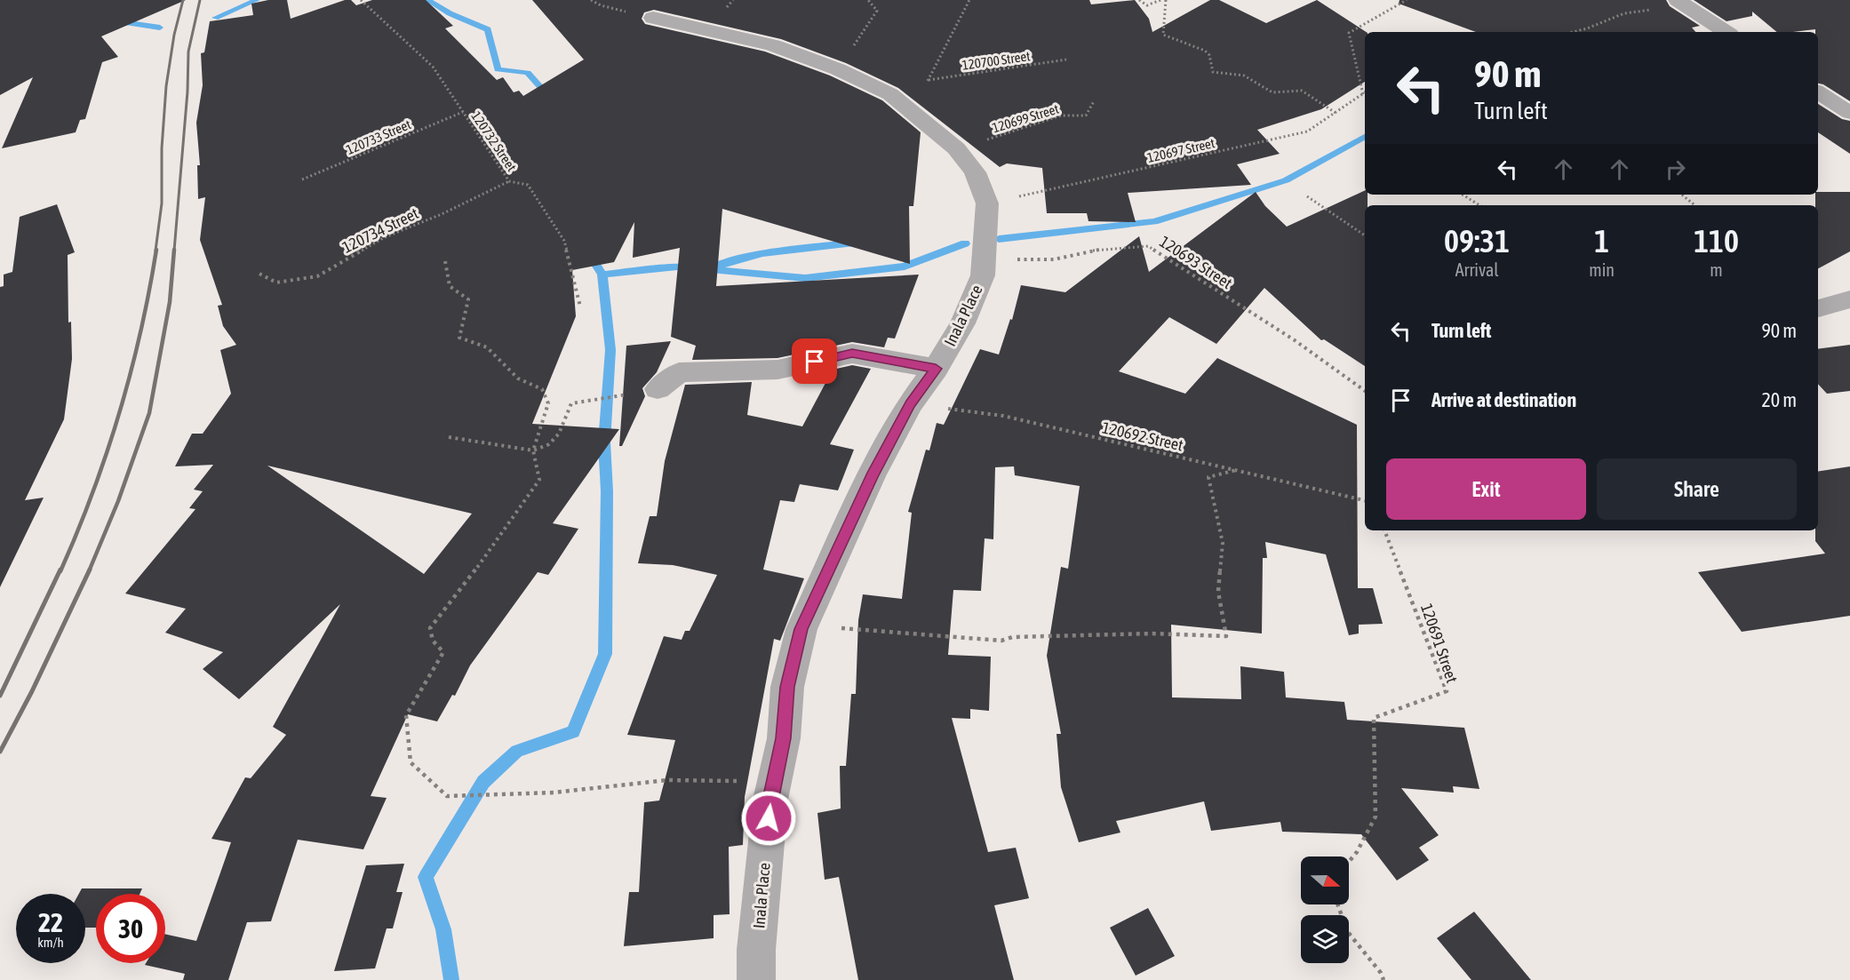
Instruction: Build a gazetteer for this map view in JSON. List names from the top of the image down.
{
  "streets": {
    "street": ["Inala Place"],
    "path": [
      "120700 Street",
      "120699 Street",
      "120733 Street",
      "120732 Street",
      "120697 Street",
      "120734 Street",
      "120693 Street",
      "120692 Street",
      "120691 Street"
    ]
  },
  "crossings": [
    ["120699 Street", "Inala Place"],
    ["120733 Street", "120732 Street"],
    ["120732 Street", "120734 Street"],
    ["120697 Street", "Inala Place"],
    ["120693 Street", "Inala Place"],
    ["Inala Place", "120692 Street"]
  ],
  "north": "right",
  "page": {
    "turn": ["90 m", "Turn left"],
    "eta": [
      "09:31",
      "Arrival",
      "1",
      "min",
      "110",
      "m"
    ],
    "list": [
      {
        "name": "Turn left",
        "value": "90 m"
      },
      {
        "name": "Arrive at destination",
        "value": "20 m"
      }
    ],
    "buttons": ["Exit", "Share"],
    "speed": "22 km/h",
    "limit": "30"
  }
}
